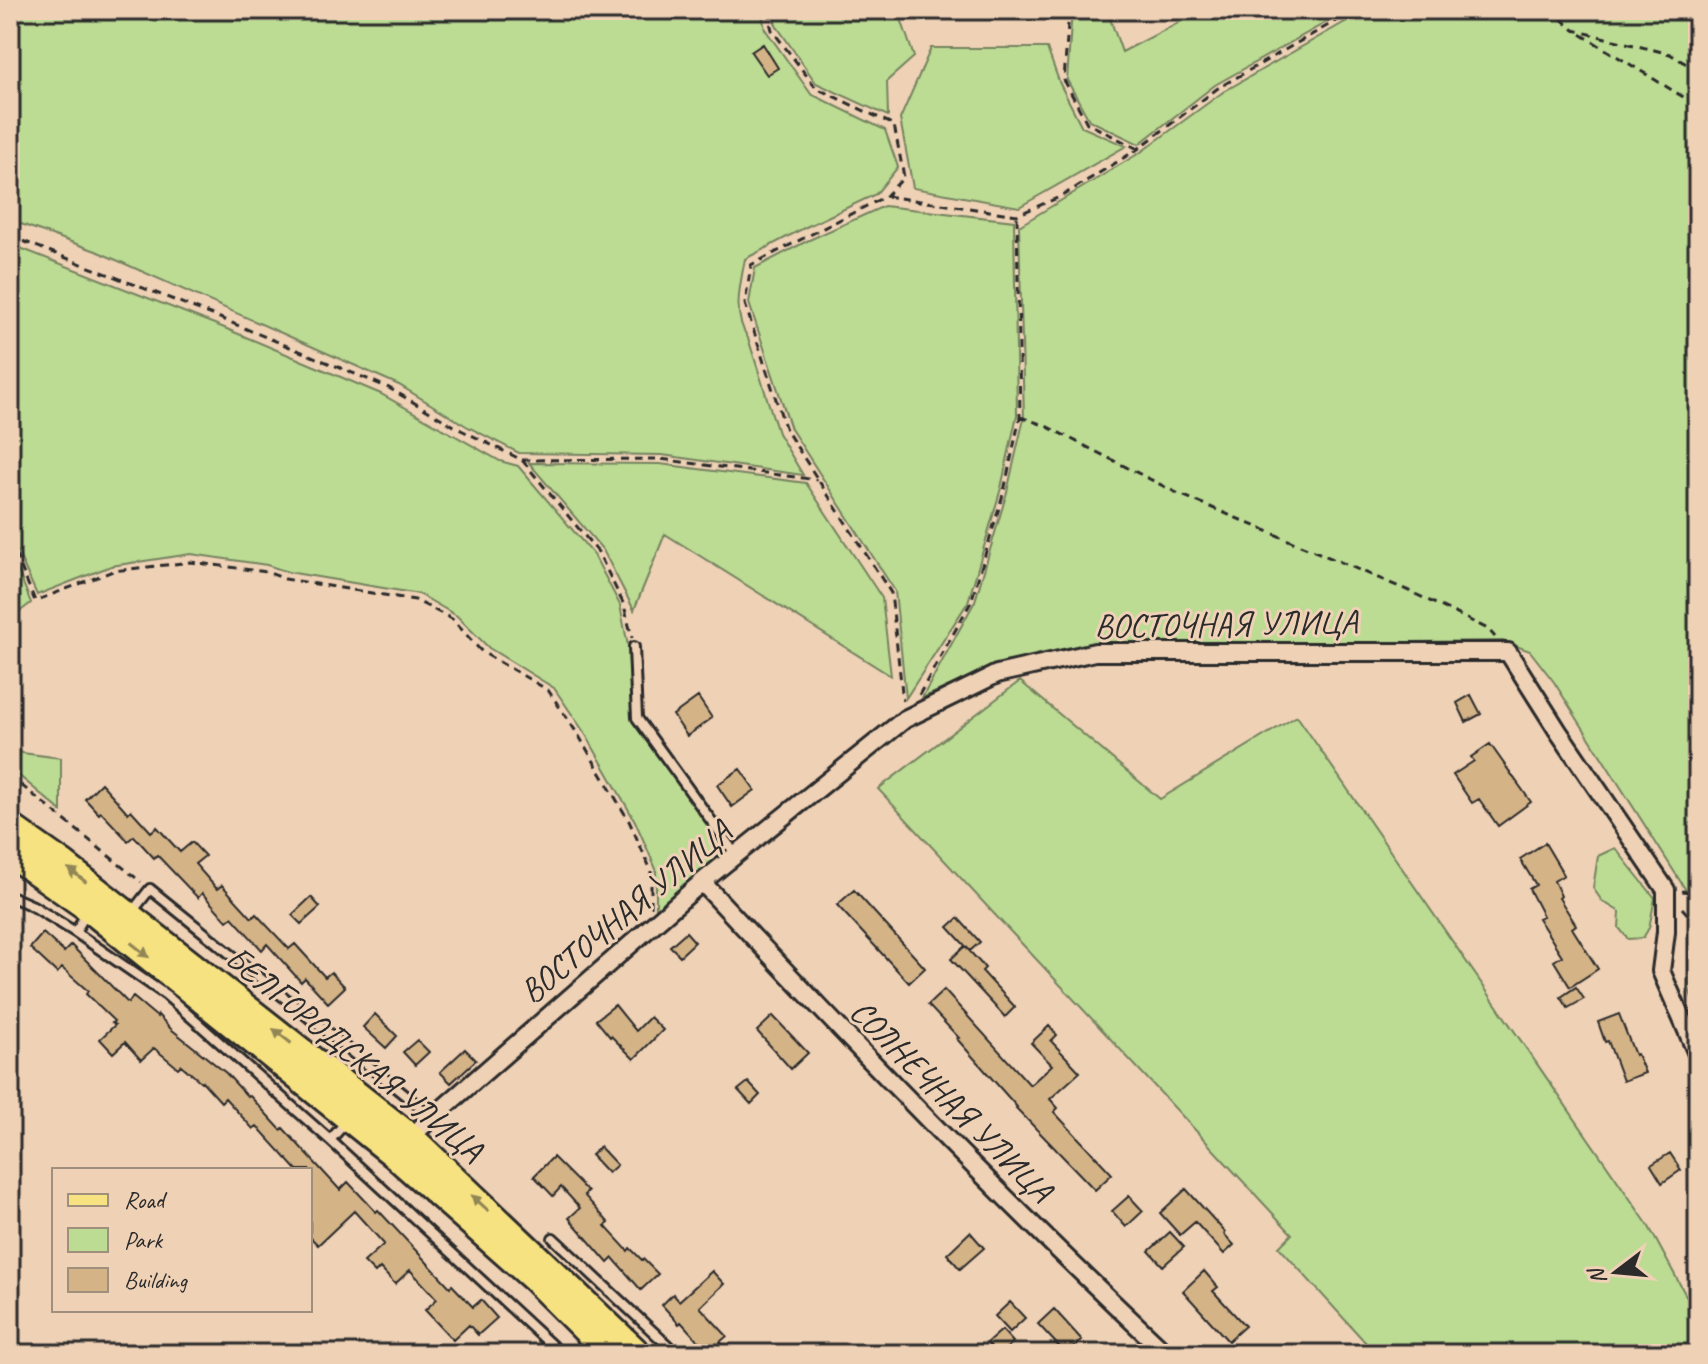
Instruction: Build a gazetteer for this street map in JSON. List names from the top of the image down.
{
  "streets": {
    "main road": ["БЕЛГОРОДСКАЯ УЛИЦА"],
    "street": ["ВОСТОЧНАЯ УЛИЦА", "СОЛНЕЧНАЯ УЛИЦА"]
  },
  "crossings": [
    ["ВОСТОЧНАЯ УЛИЦА", "БЕЛГОРОДСКАЯ УЛИЦА"],
    ["ВОСТОЧНАЯ УЛИЦА", "СОЛНЕЧНАЯ УЛИЦА"]
  ],
  "legend": ["Road", "Park", "Building"],
  "north": "left"
}
